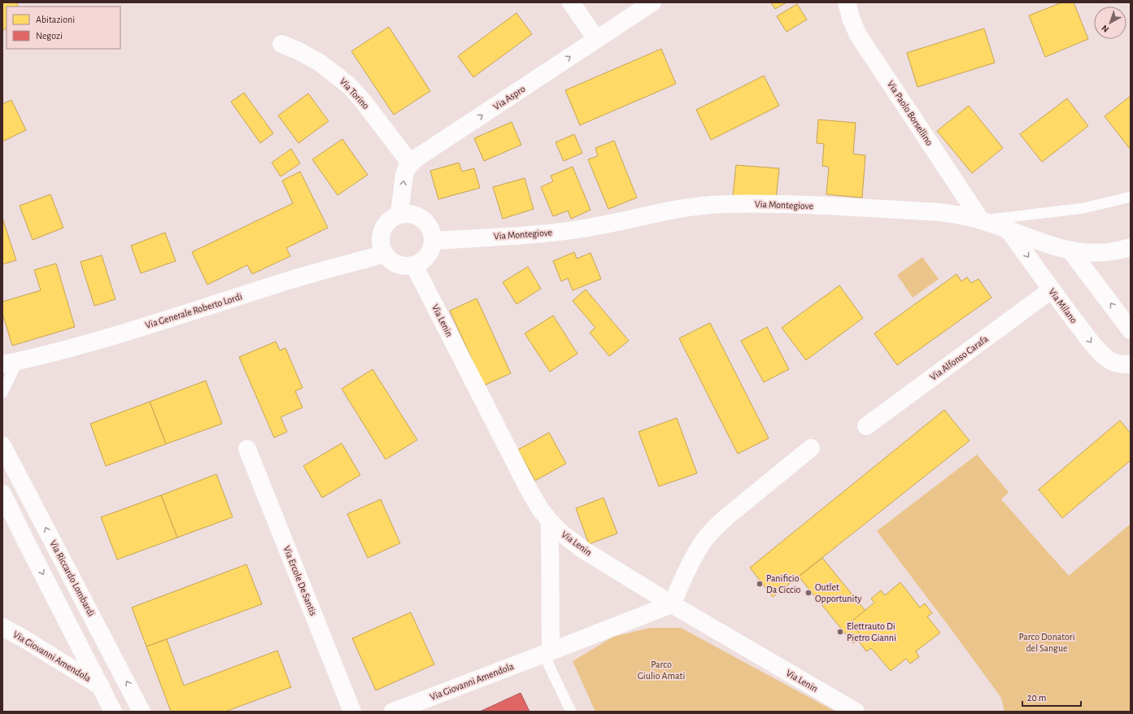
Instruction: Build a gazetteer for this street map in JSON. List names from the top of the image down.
{
  "streets": {
    "street": [
      "Via Torino",
      "Via Aspro",
      "Via Paolo Borsellino",
      "Via Montegiove",
      "Via Milano",
      "Via Generale Roberto Lordi",
      "Via Lenin",
      "Via Alfonso Carafa",
      "Via Riccardo Lombardi",
      "Via Ercole De Santis",
      "Via Giovanni Amendola"
    ]
  },
  "crossings": [
    ["Via Torino", "Via Aspro"],
    ["Via Paolo Borsellino", "Via Montegiove"],
    ["Via Montegiove", "Via Milano"],
    ["Via Montegiove", "Via Generale Roberto Lordi"],
    ["Via Montegiove", "Via Lenin"],
    ["Via Milano", "Via Alfonso Carafa"],
    ["Via Generale Roberto Lordi", "Via Lenin"],
    ["Via Lenin", "Via Giovanni Amendola"]
  ],
  "one_way": ["Via Aspro"],
  "parks": ["Parco Donatori del Sangue", "Parco Giulio Amati"],
  "places": ["Panificio Da Ciccio", "Outlet Opportunity", "Elettrauto Di Pietro Gianni"],
  "legend": ["Abitazioni", "Negozi"],
  "scale_bar": "20 m",
  "north": "bottom left"
}
